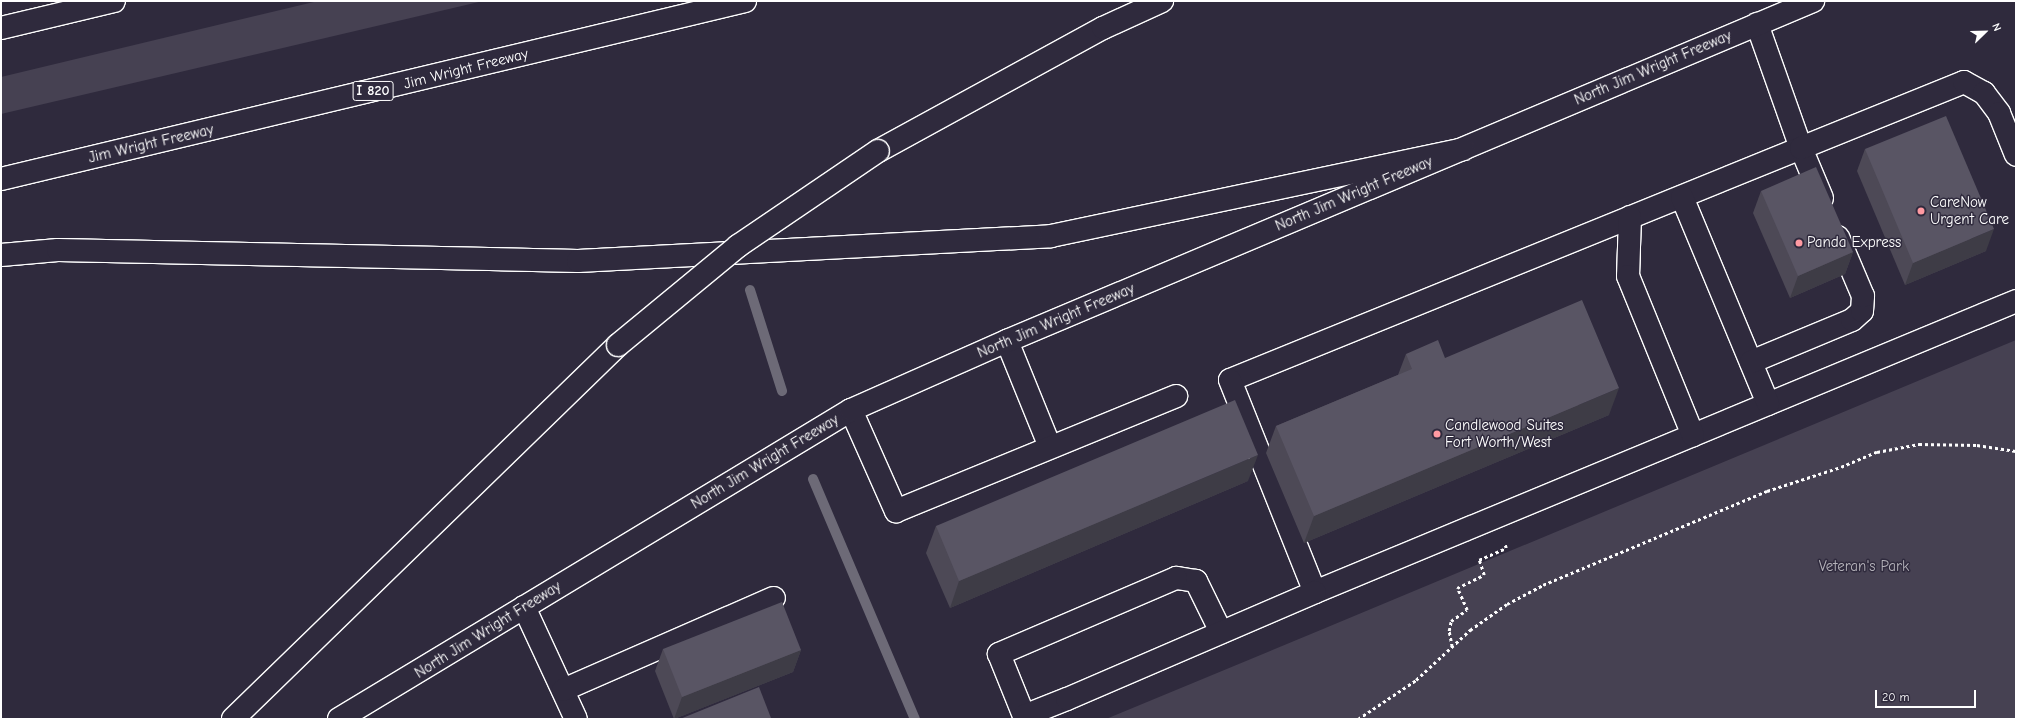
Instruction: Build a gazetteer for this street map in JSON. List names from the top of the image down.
{
  "streets": {
    "main road": ["North Jim Wright Freeway", "Jim Wright Freeway", "I 820"]
  },
  "parks": ["Veteran's Park"],
  "places": ["CareNow Urgent Care", "Panda Express", "Candlewood Suites Fort Worth/West"],
  "scale_bar": "20 m",
  "north": "top right"
}
